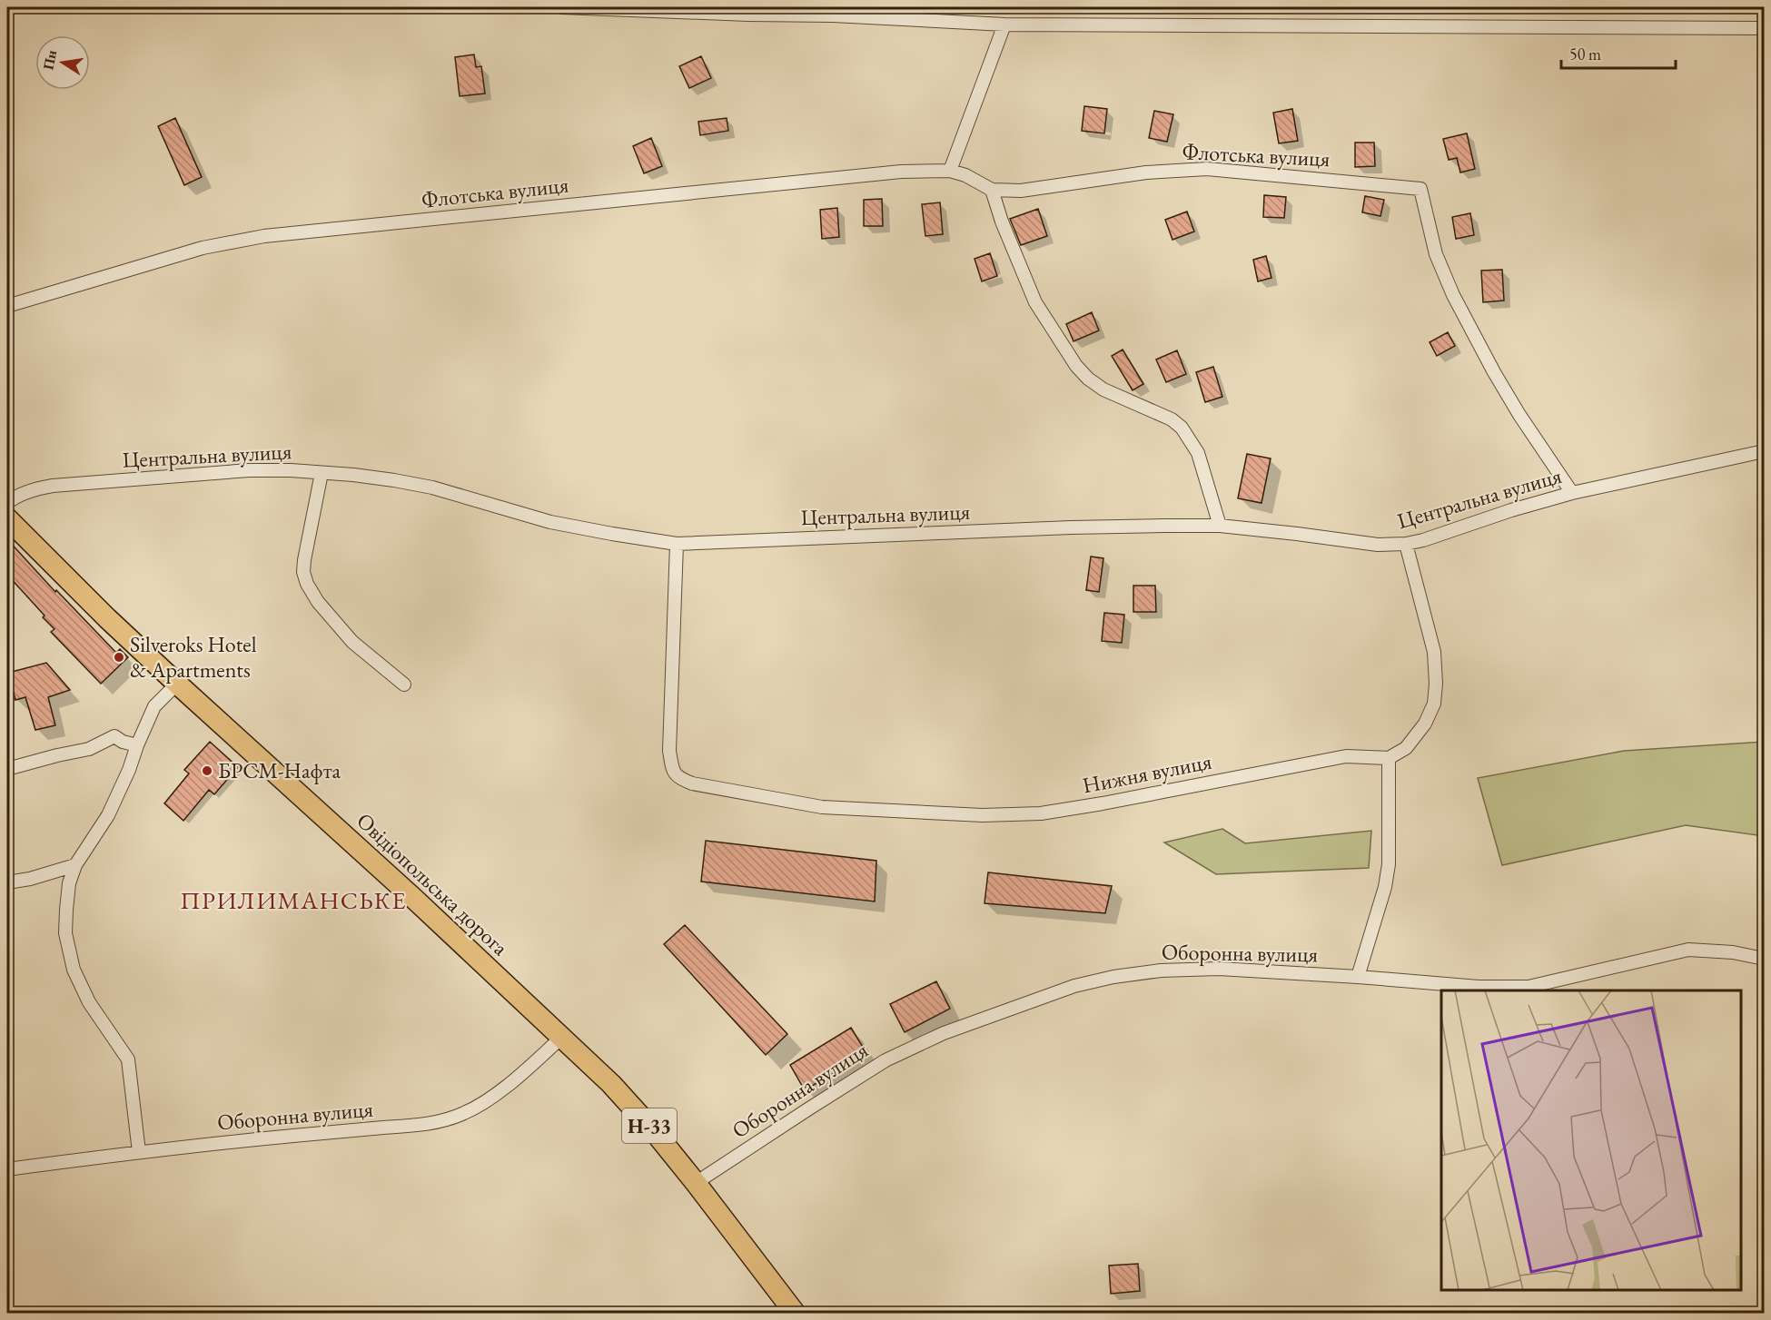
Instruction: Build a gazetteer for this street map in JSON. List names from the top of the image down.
{
  "streets": {
    "main road": ["Овідіопольська дорога", "Н-33"],
    "street": [
      "Флотська вулиця",
      "Центральна вулиця",
      "Нижня вулиця",
      "Оборонна вулиця"
    ]
  },
  "crossings": [
    ["Флотська вулиця", "Центральна вулиця"],
    ["Центральна вулиця", "Нижня вулиця"],
    ["Овідіопольська дорога", "Оборонна вулиця"]
  ],
  "districts": ["ПРИЛИМАНСЬКЕ"],
  "places": ["Silveroks Hotel & Apartments", "БРСМ-Нафта"],
  "scale_bar": "50 m",
  "north": "left"
}
